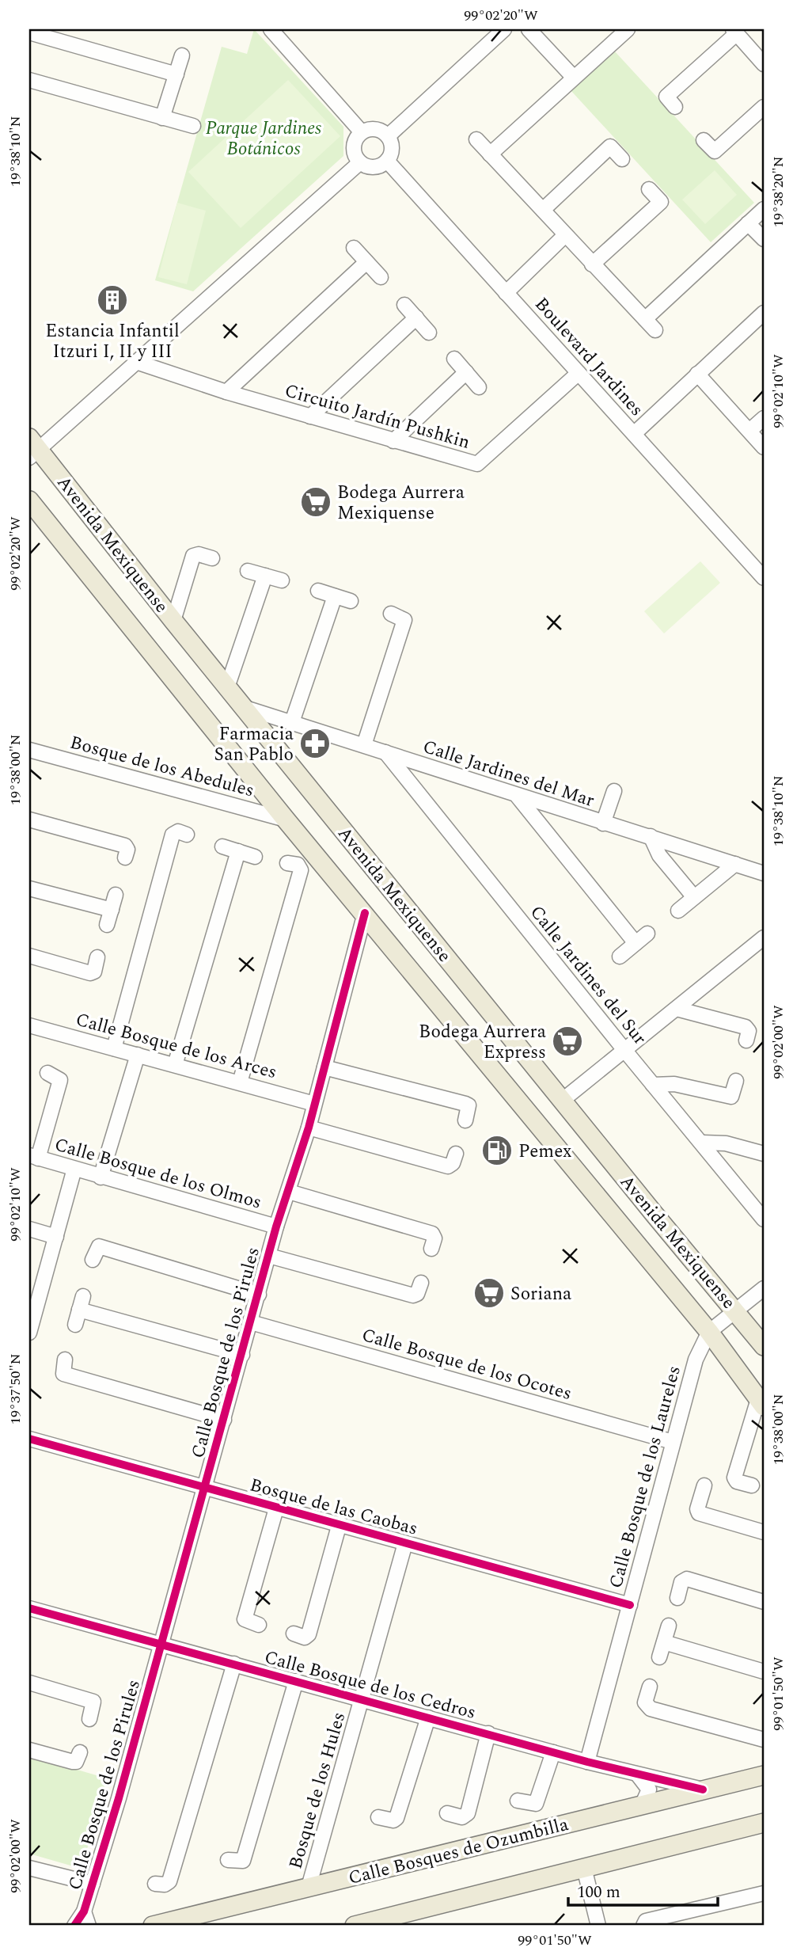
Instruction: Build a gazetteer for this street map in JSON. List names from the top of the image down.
{
  "streets": {
    "main road": ["Avenida Mexiquense", "Calle Bosques de Ozumbilla"],
    "street": [
      "Boulevard Jardines",
      "Circuito Jardín Pushkin",
      "Bosque de los Abedules",
      "Calle Jardines del Mar",
      "Calle Jardines del Sur",
      "Calle Bosque de los Arces",
      "Calle Bosque de los Olmos",
      "Calle Bosque de los Pirules",
      "Calle Bosque de los Ocotes",
      "Calle Bosque de los Laureles",
      "Bosque de las Caobas",
      "Calle Bosque de los Cedros",
      "Bosque de los Hules"
    ]
  },
  "crossings": [
    ["Boulevard Jardines", "Circuito Jardín Pushkin"],
    ["Avenida Mexiquense", "Bosque de los Abedules"],
    ["Avenida Mexiquense", "Calle Jardines del Mar"],
    ["Avenida Mexiquense", "Calle Bosque de los Pirules"],
    ["Avenida Mexiquense", "Calle Bosque de los Laureles"],
    ["Calle Jardines del Mar", "Calle Jardines del Sur"],
    ["Calle Bosque de los Arces", "Calle Bosque de los Pirules"],
    ["Calle Bosque de los Olmos", "Calle Bosque de los Pirules"],
    ["Calle Bosque de los Pirules", "Calle Bosque de los Ocotes"],
    ["Calle Bosque de los Pirules", "Bosque de las Caobas"],
    ["Calle Bosque de los Pirules", "Calle Bosque de los Cedros"],
    ["Calle Bosque de los Ocotes", "Calle Bosque de los Laureles"],
    ["Calle Bosque de los Laureles", "Bosque de las Caobas"],
    ["Calle Bosque de los Laureles", "Calle Bosque de los Cedros"],
    ["Bosque de las Caobas", "Bosque de los Hules"],
    ["Calle Bosque de los Cedros", "Bosque de los Hules"],
    ["Calle Bosque de los Cedros", "Calle Bosques de Ozumbilla"],
    ["Bosque de los Hules", "Calle Bosques de Ozumbilla"]
  ],
  "parks": ["Parque Jardines Botánicos"],
  "places": {
    "building": ["Estancia Infantil Itzuri I, II y III"],
    "supermarket": ["Bodega Aurrera Mexiquense", "Bodega Aurrera Express", "Soriana"],
    "pharmacy": ["Farmacia San Pablo"],
    "fuel station": ["Pemex"]
  },
  "scale_bar": "100 m",
  "coordinates": [
    "99°02'20\"W",
    "19°38'10\"N",
    "19°38'20\"N",
    "99°02'10\"W",
    "19°38'00\"N",
    "99°02'00\"W",
    "19°37'50\"N",
    "99°01'50\"W"
  ]
}
